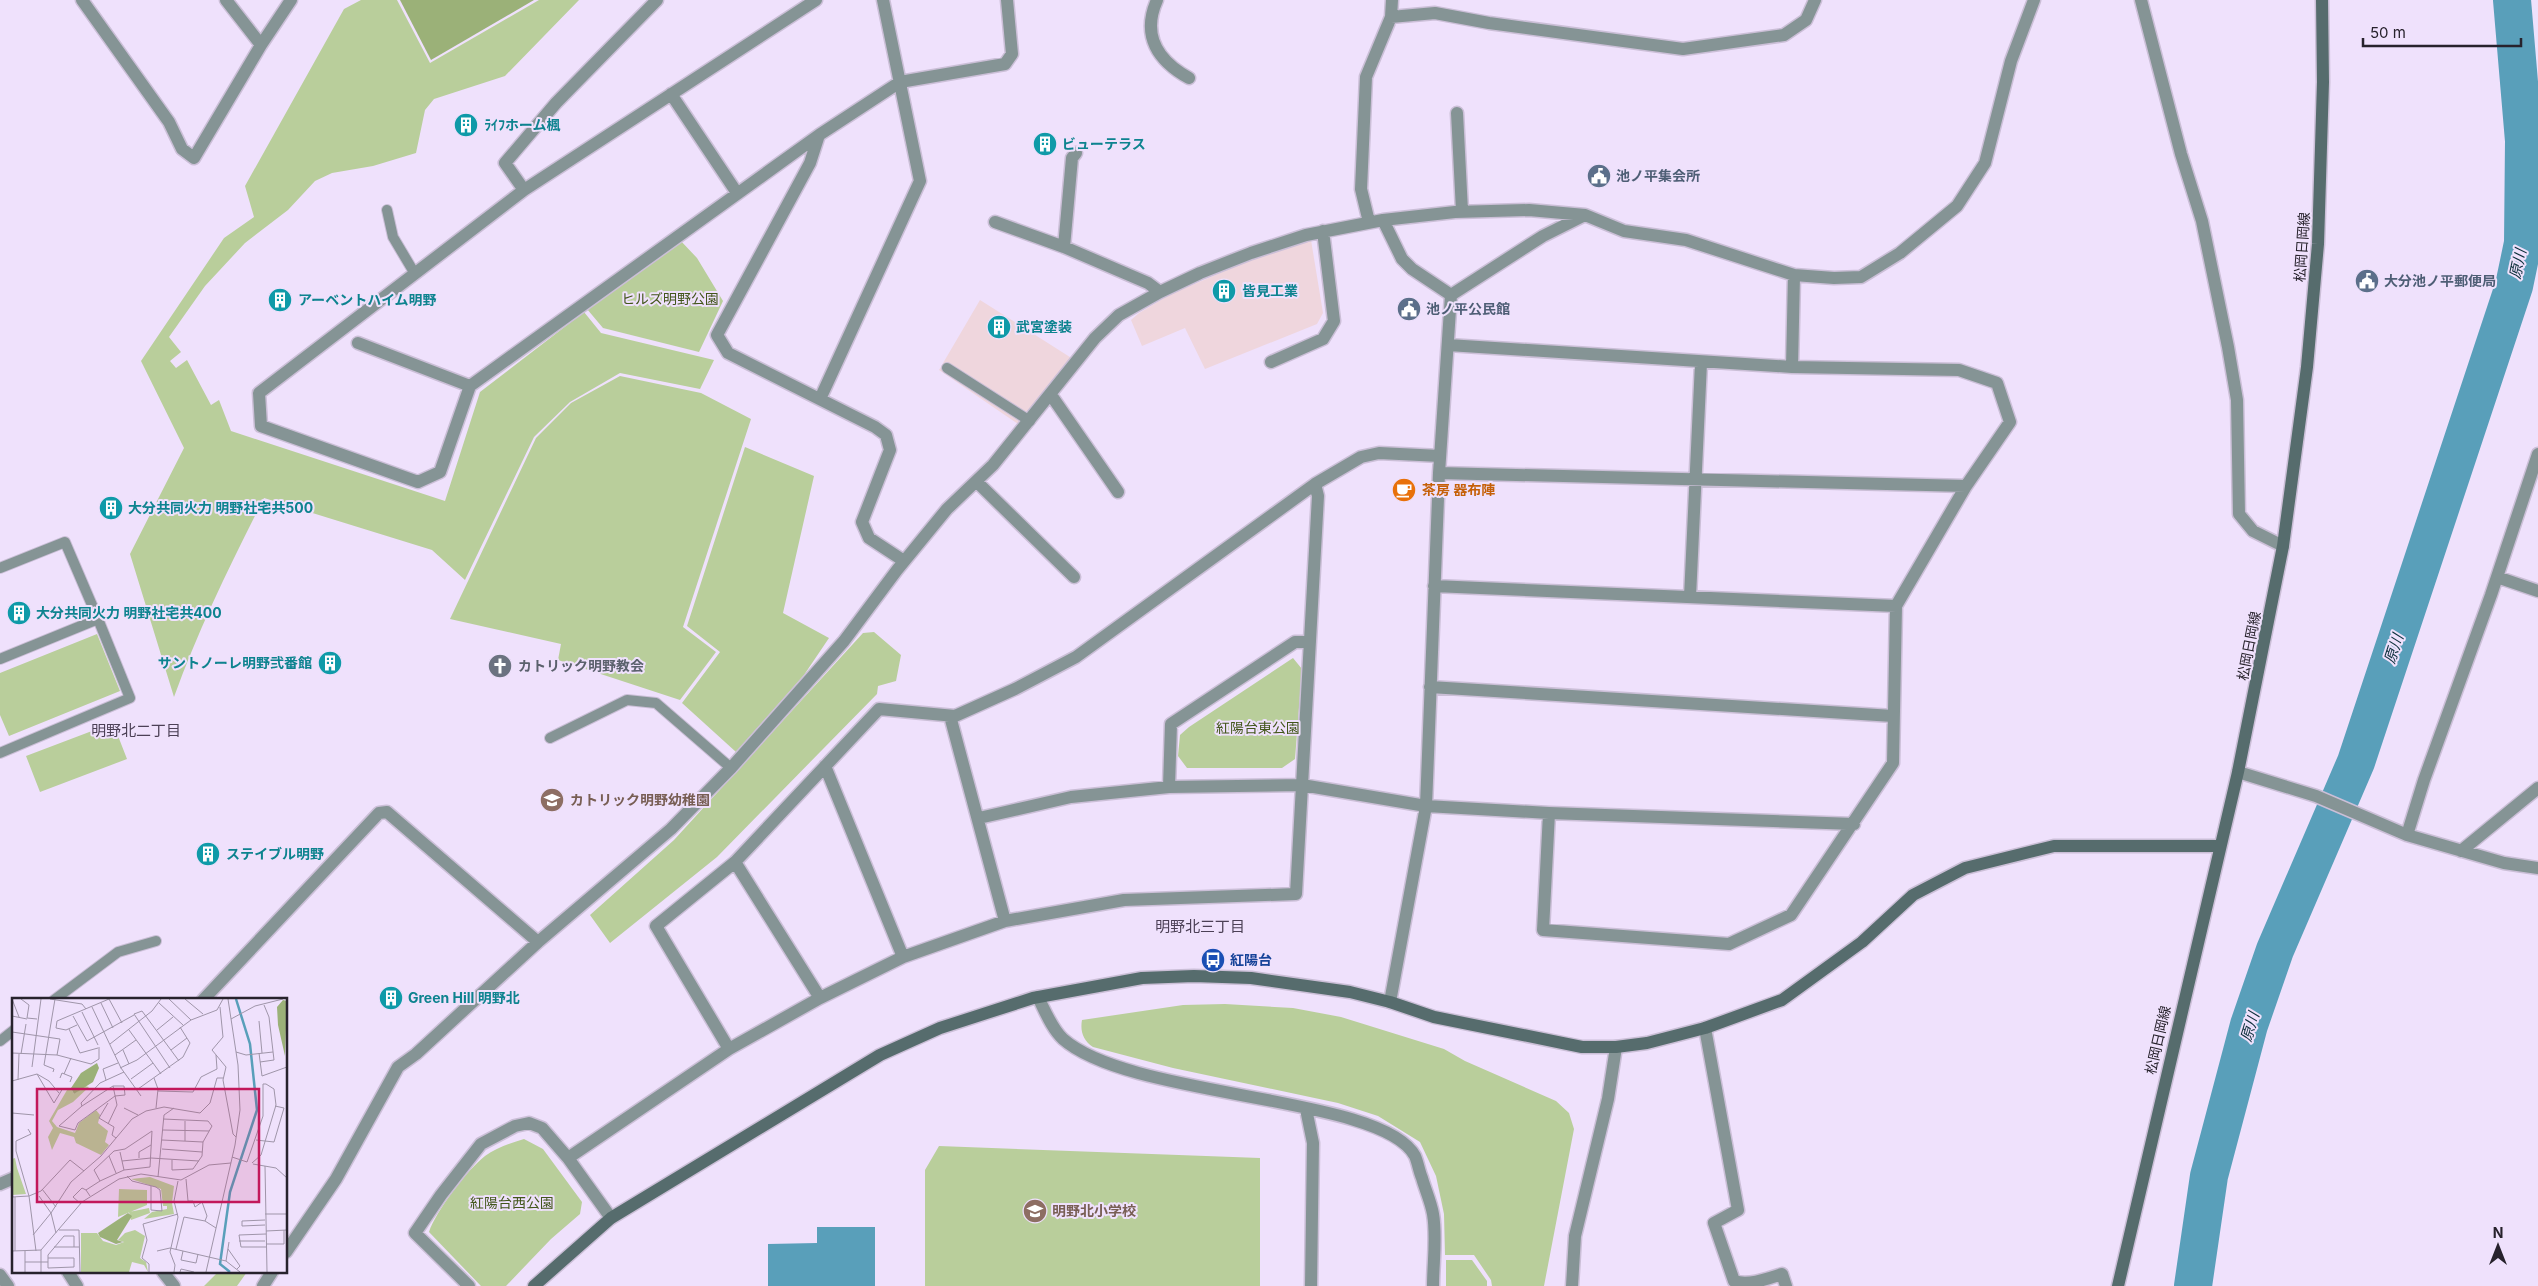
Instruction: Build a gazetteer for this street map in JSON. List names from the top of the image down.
{
  "streets": {
    "street": ["松岡日岡線"]
  },
  "districts": ["明野北二丁目", "明野北三丁目"],
  "water": ["原川"],
  "parks": ["ヒルズ明野公園", "紅陽台東公園", "紅陽台西公園"],
  "places": {
    "building": [
      "ﾗｲﾌホーム楓",
      "ビューテラス",
      "皆見工業",
      "アーベントハイム明野",
      "武宮塗装",
      "大分共同火力 明野社宅共500",
      "大分共同火力 明野社宅共400",
      "サントノーレ明野弐番館",
      "ステイブル明野",
      "Green Hill 明野北"
    ],
    "public building": ["池ノ平集会所", "大分池ノ平郵便局", "池ノ平公民館"],
    "cafe": ["茶房 器布陣"],
    "church": ["カトリック明野教会"],
    "school or university": ["カトリック明野幼稚園", "明野北小学校"],
    "bus stop": ["紅陽台"]
  },
  "scale_bar": "50 m",
  "north": "top"
}
